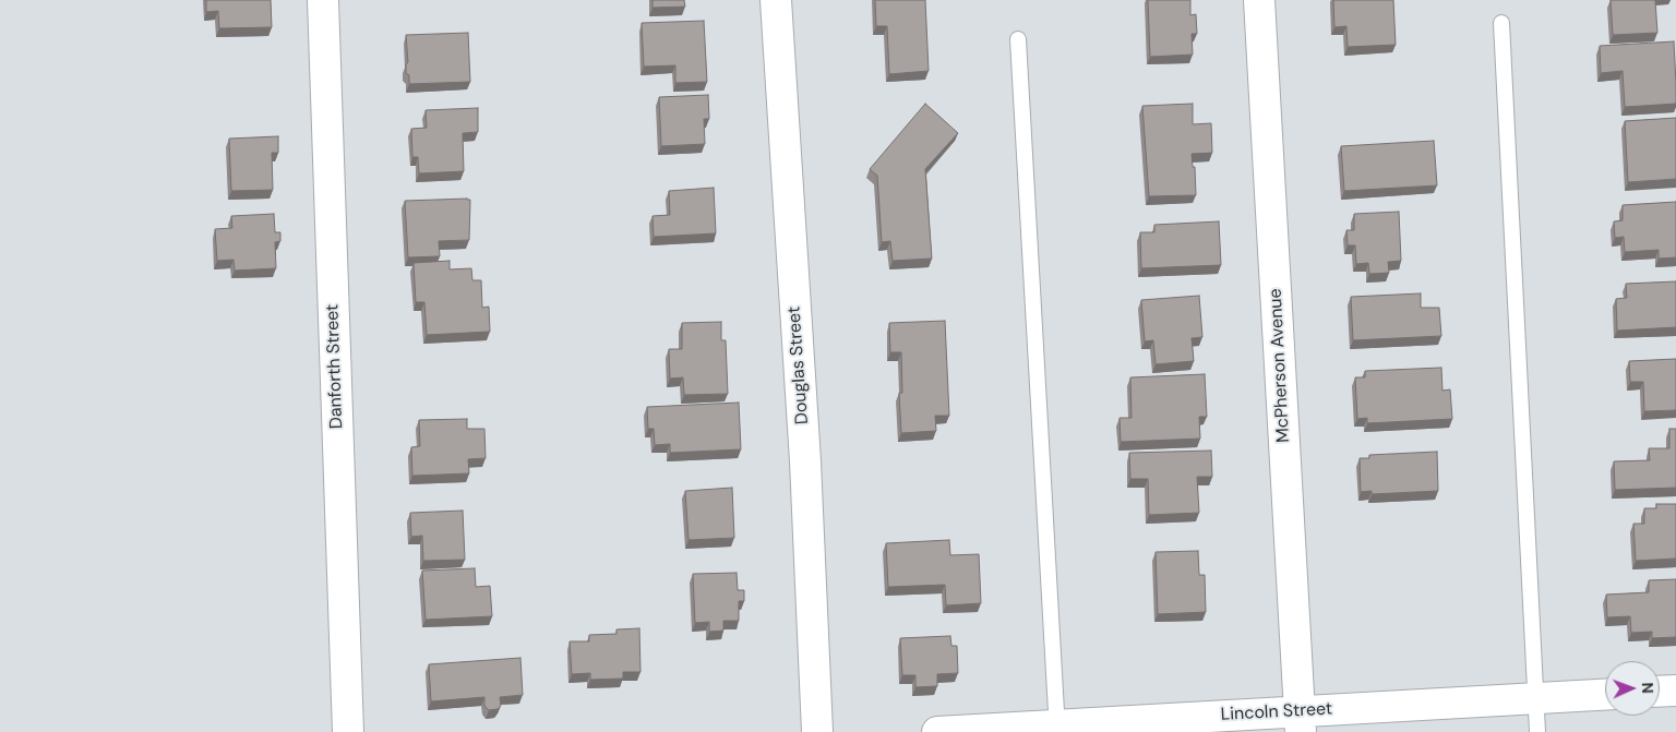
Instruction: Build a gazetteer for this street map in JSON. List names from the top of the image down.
{
  "streets": {
    "street": [
      "Douglas Street",
      "McPherson Avenue",
      "Danforth Street",
      "Lincoln Street"
    ]
  },
  "crossings": [
    ["McPherson Avenue", "Lincoln Street"]
  ],
  "north": "right"
}
